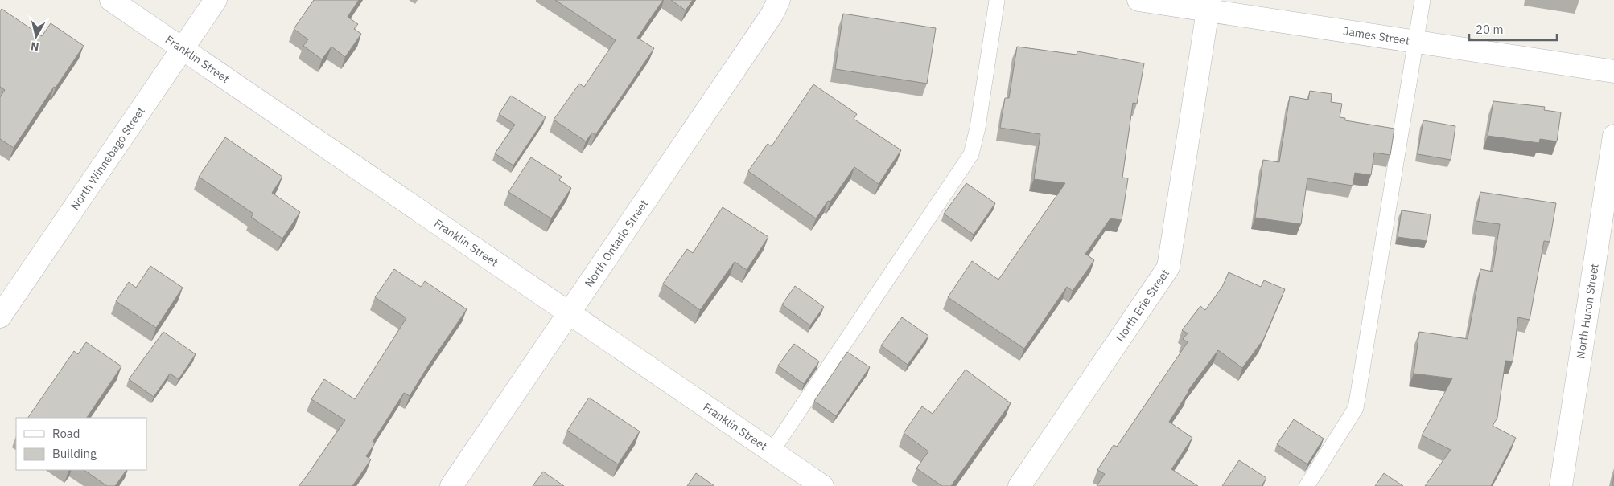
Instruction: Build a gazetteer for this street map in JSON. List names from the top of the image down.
{
  "streets": {
    "street": [
      "James Street",
      "Franklin Street",
      "North Winnebago Street",
      "North Ontario Street",
      "North Erie Street",
      "North Huron Street"
    ]
  },
  "crossings": [
    ["James Street", "North Erie Street"],
    ["Franklin Street", "North Winnebago Street"],
    ["Franklin Street", "North Ontario Street"]
  ],
  "legend": ["Road", "Building"],
  "scale_bar": "20 m",
  "north": "bottom"
}
